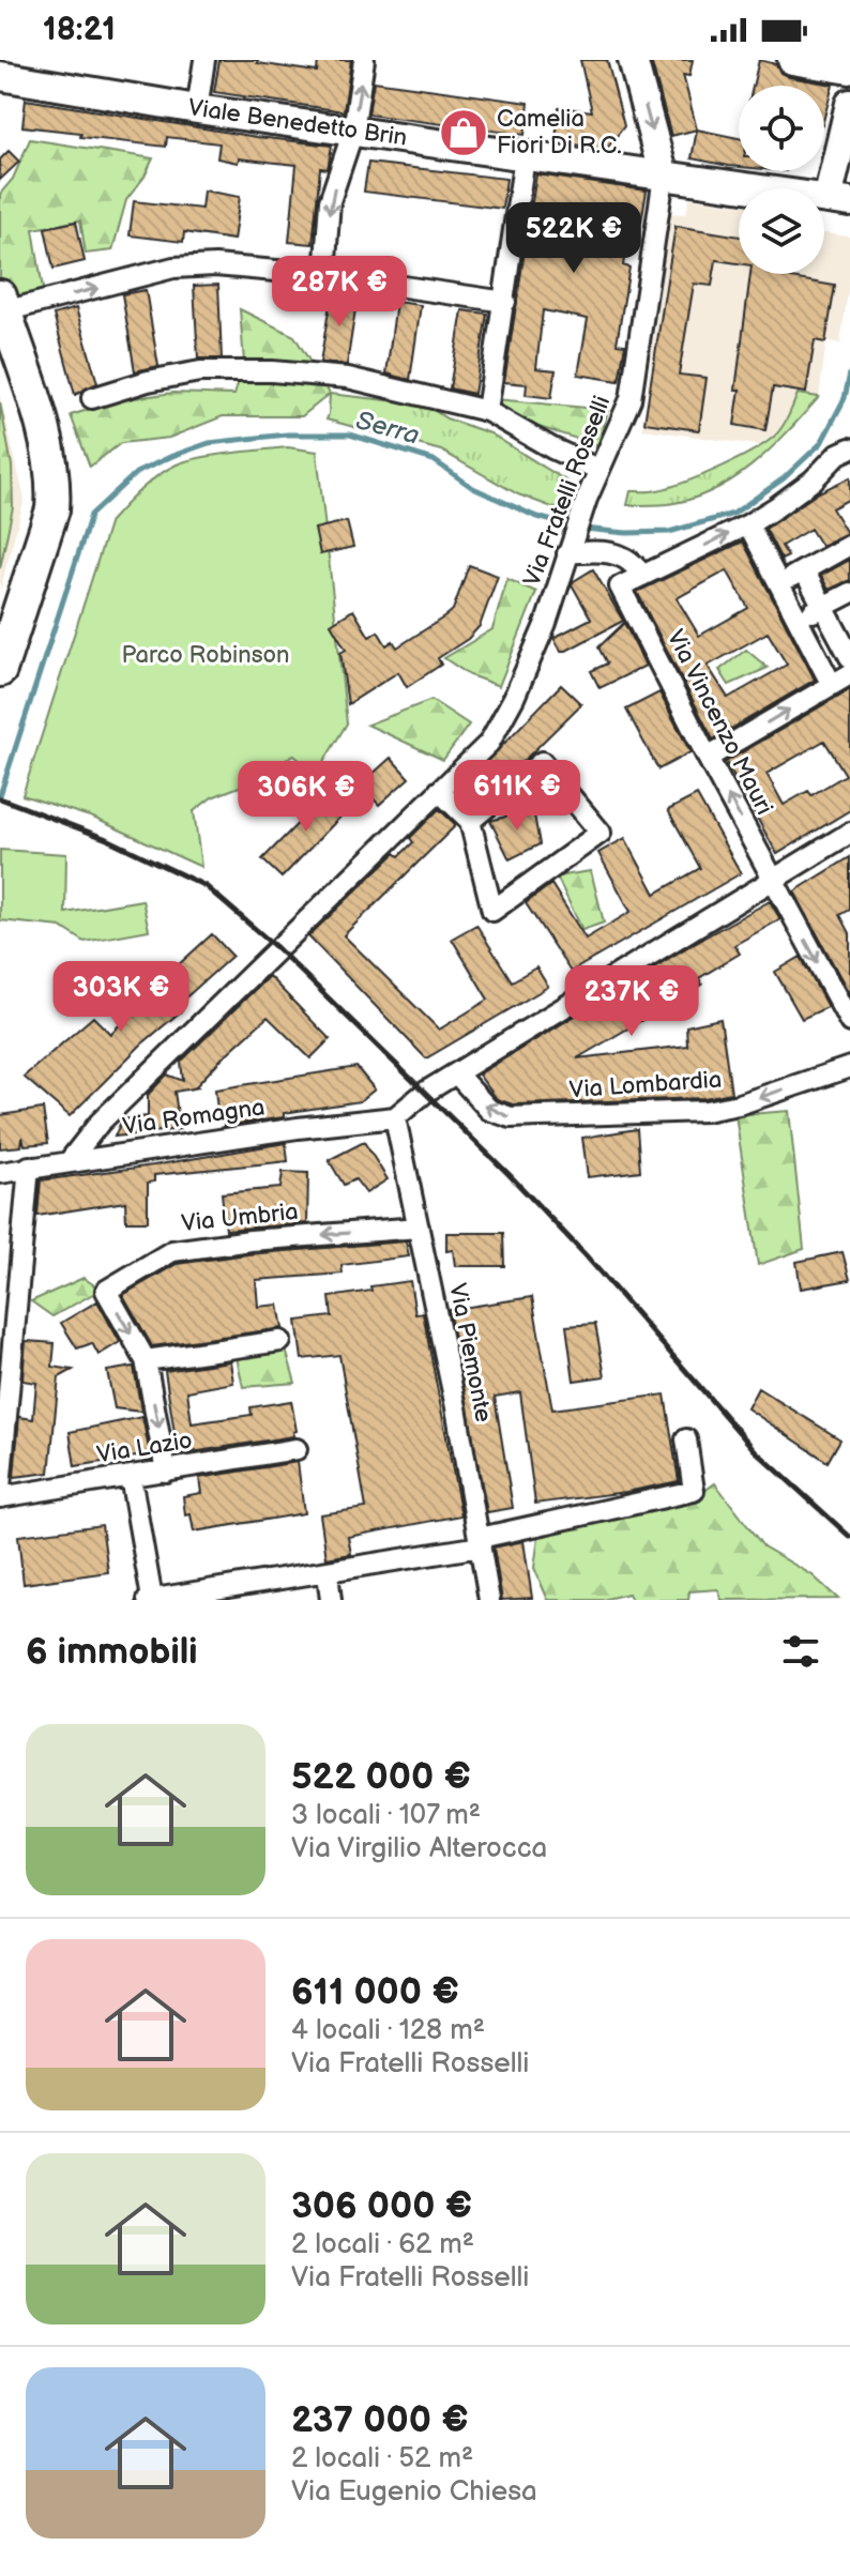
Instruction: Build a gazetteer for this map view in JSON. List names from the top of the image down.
{
  "streets": {
    "street": [
      "Viale Benedetto Brin",
      "Via Fratelli Rosselli",
      "Via Vincenzo Mauri",
      "Via Lombardia",
      "Via Romagna",
      "Via Umbria",
      "Via Piemonte",
      "Via Lazio"
    ]
  },
  "crossings": [
    ["Viale Benedetto Brin", "Via Fratelli Rosselli"],
    ["Via Fratelli Rosselli", "Via Romagna"],
    ["Via Romagna", "Via Piemonte"],
    ["Via Umbria", "Via Piemonte"],
    ["Via Umbria", "Via Lazio"]
  ],
  "one_way": ["Via Vincenzo Mauri", "Via Lombardia"],
  "water": ["Serra"],
  "parks": ["Parco Robinson"],
  "places": {
    "shop": ["Camelia Fiori Di R.C."]
  },
  "page": {
    "status": "18:21",
    "price": [
      "522K €",
      "287K €",
      "611K €",
      "306K €",
      "303K €",
      "237K €"
    ],
    "heading": "6 immobili",
    "list": [
      {
        "name": "522 000 €",
        "note": "3 locali · 107 m² · Via Virgilio Alterocca"
      },
      {
        "name": "611 000 €",
        "note": "4 locali · 128 m² · Via Fratelli Rosselli"
      },
      {
        "name": "306 000 €",
        "note": "2 locali · 62 m² · Via Fratelli Rosselli"
      },
      {
        "name": "237 000 €",
        "note": "2 locali · 52 m² · Via Eugenio Chiesa"
      }
    ]
  }
}
